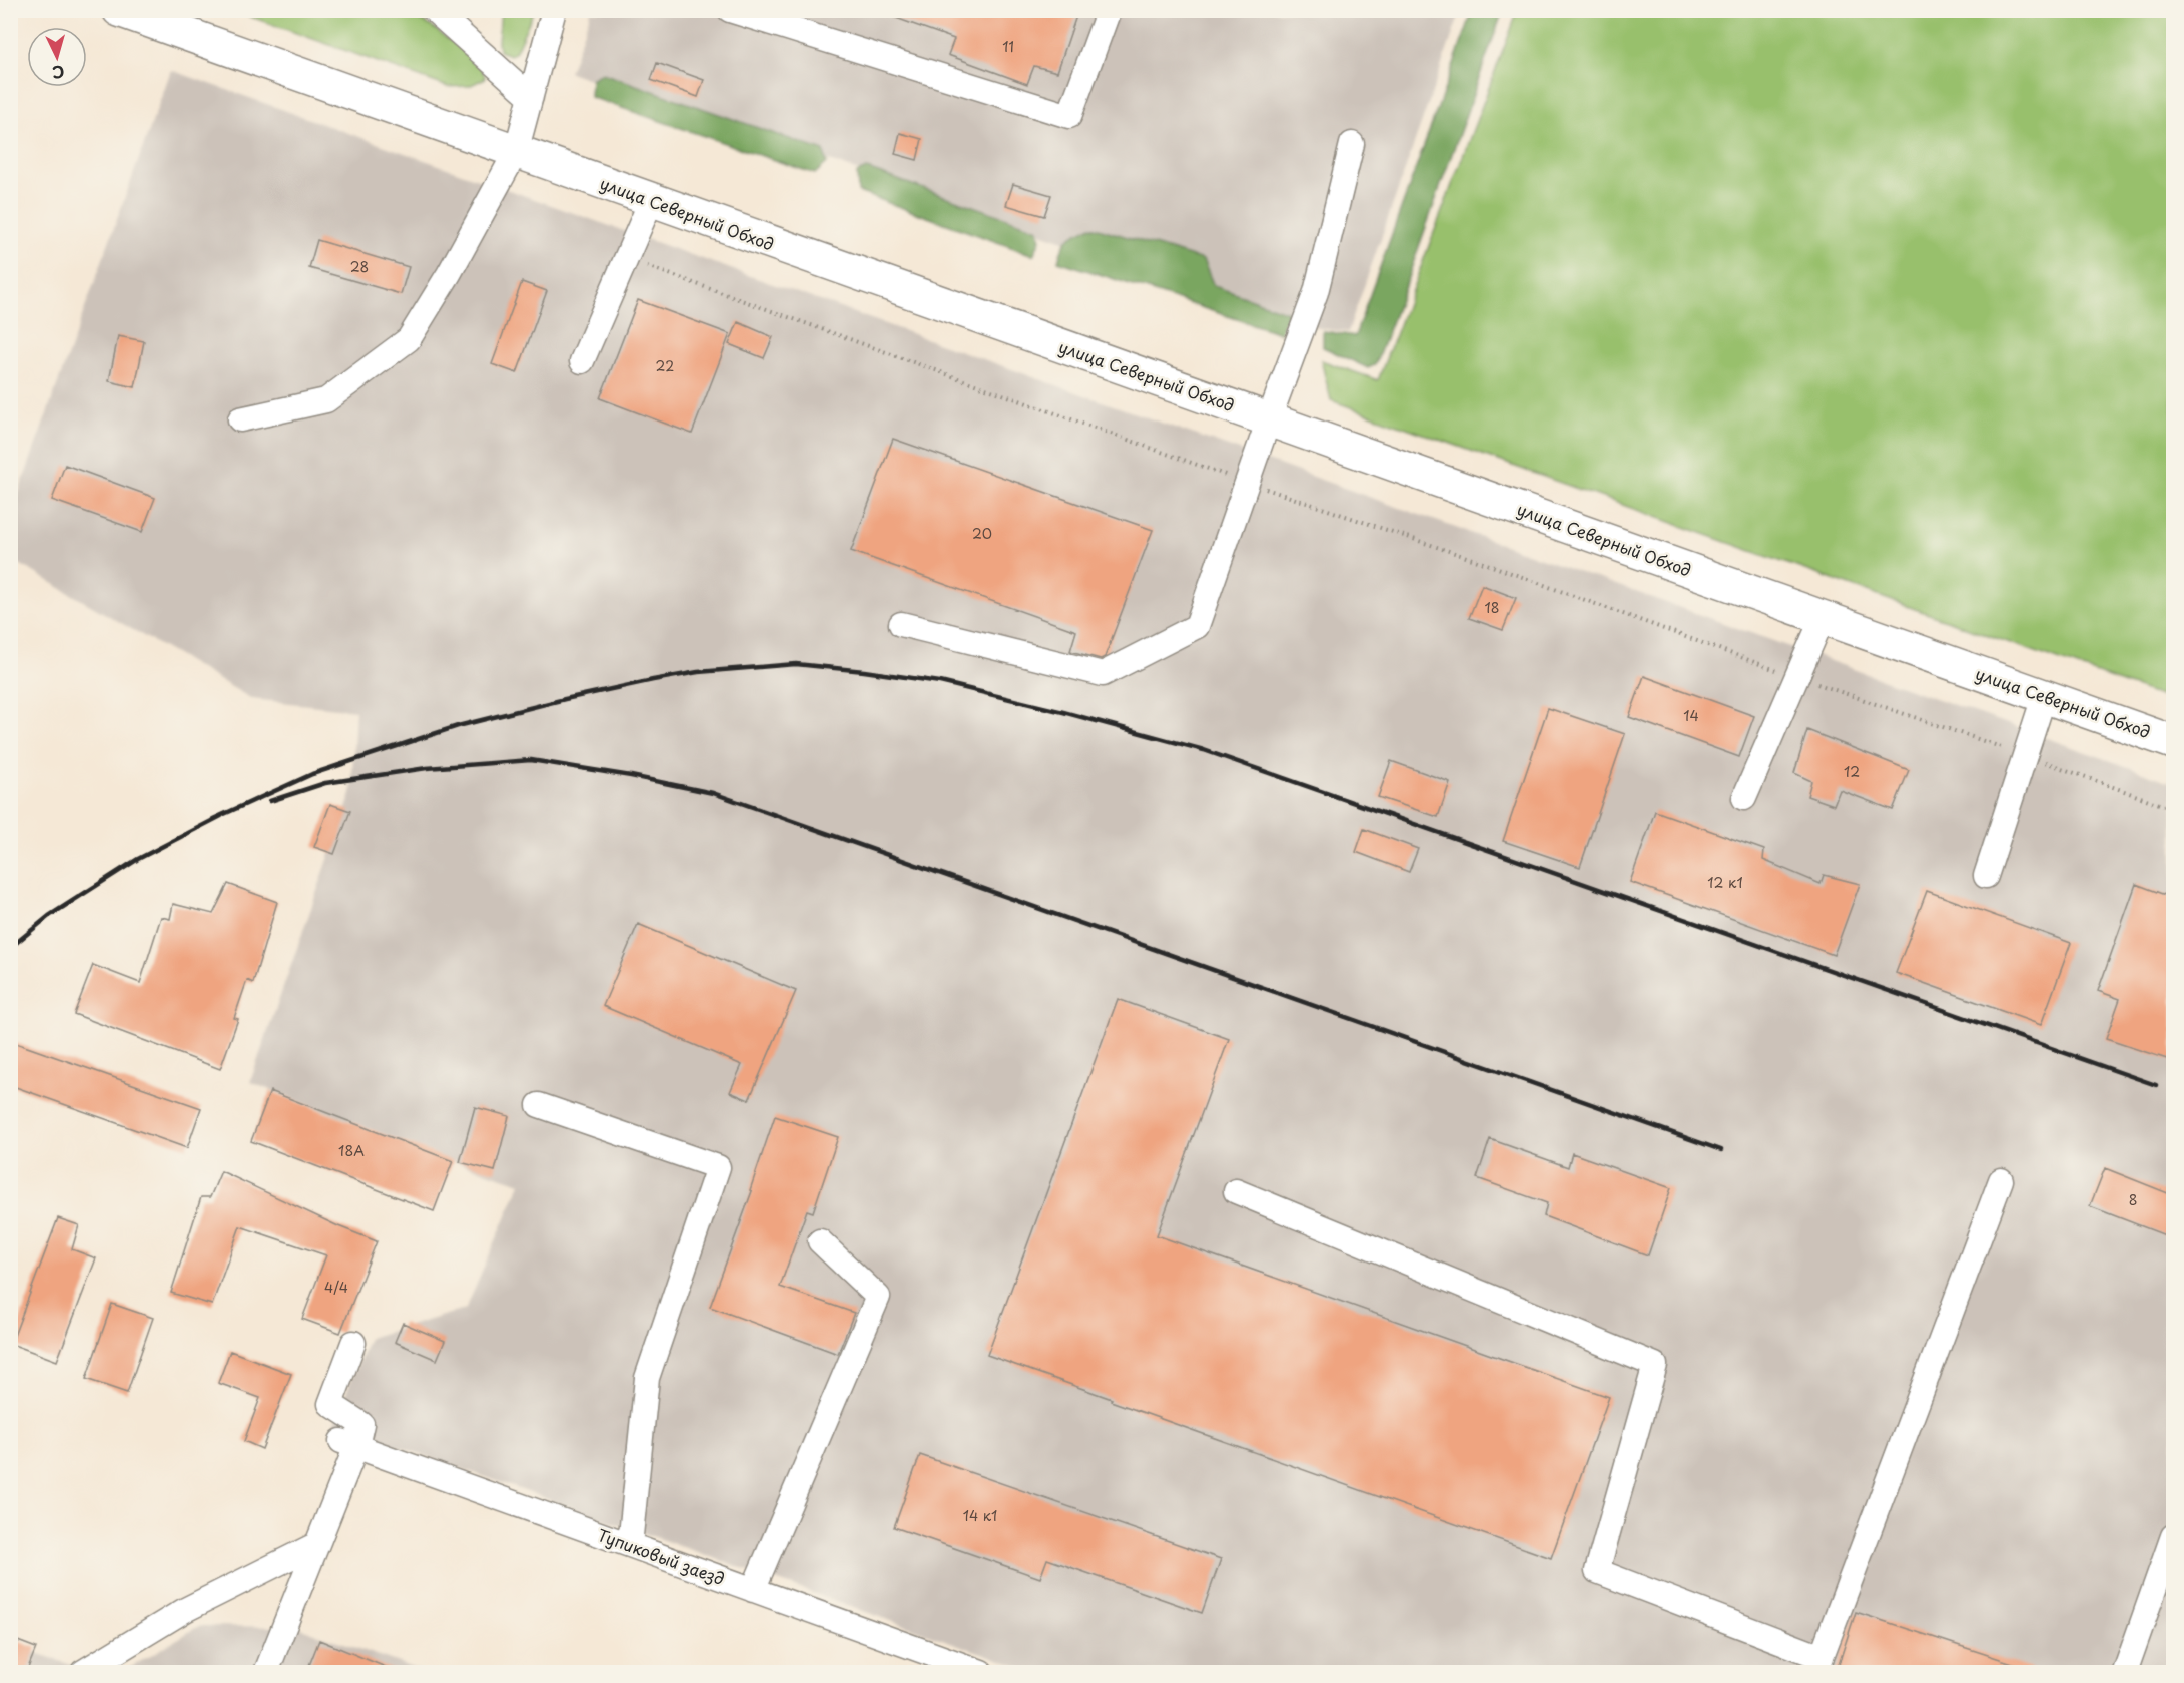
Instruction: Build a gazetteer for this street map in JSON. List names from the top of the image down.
{
  "streets": {
    "highway": ["улица Северный Обход"],
    "street": ["Тупиковый заезд"]
  },
  "house_numbers": [
    "11",
    "28",
    "22",
    "20",
    "18",
    "14",
    "12",
    "12 к1",
    "18А",
    "8",
    "4/4",
    "14 к1"
  ],
  "north": "bottom"
}
